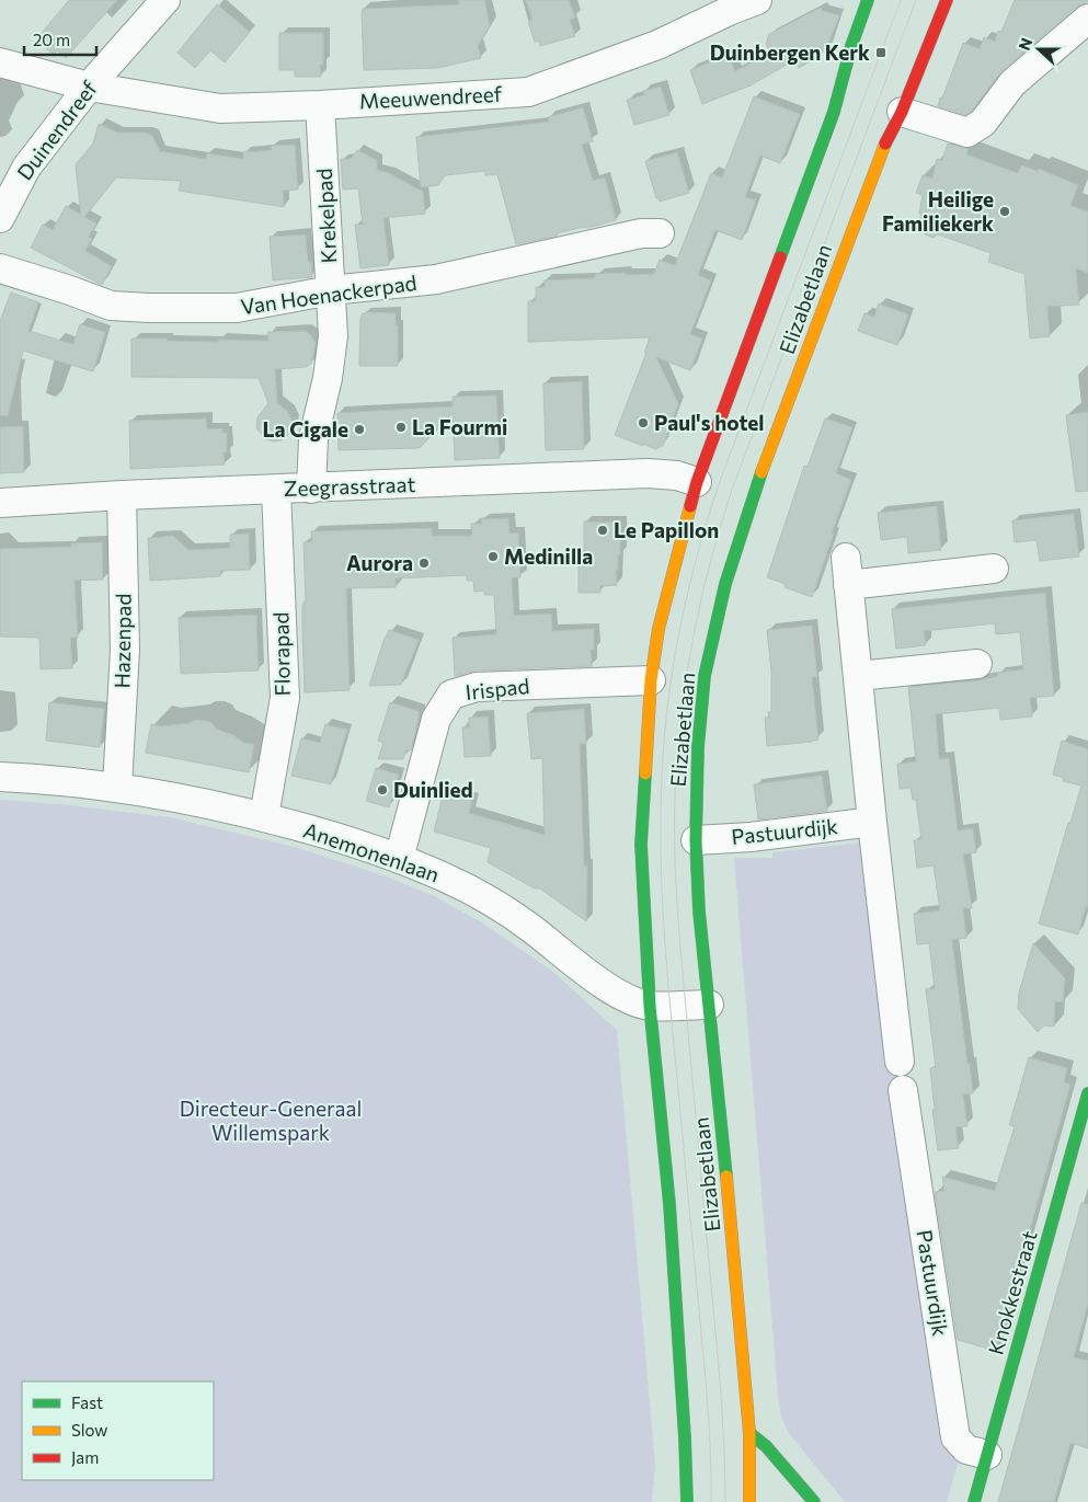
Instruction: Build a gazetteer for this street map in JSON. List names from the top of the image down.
{
  "streets": {
    "main road": ["Elizabetlaan", "Knokkestraat"],
    "street": [
      "Meeuwendreef",
      "Duinendreef",
      "Krekelpad",
      "Van Hoenackerpad",
      "Zeegrasstraat",
      "Hazenpad",
      "Florapad",
      "Irispad",
      "Pastuurdijk",
      "Anemonenlaan"
    ]
  },
  "crossings": [
    ["Meeuwendreef", "Duinendreef"],
    ["Meeuwendreef", "Krekelpad"],
    ["Krekelpad", "Van Hoenackerpad"],
    ["Krekelpad", "Zeegrasstraat"],
    ["Elizabetlaan", "Zeegrasstraat"],
    ["Elizabetlaan", "Irispad"],
    ["Elizabetlaan", "Pastuurdijk"],
    ["Elizabetlaan", "Anemonenlaan"],
    ["Zeegrasstraat", "Hazenpad"],
    ["Zeegrasstraat", "Florapad"],
    ["Hazenpad", "Anemonenlaan"],
    ["Florapad", "Anemonenlaan"],
    ["Irispad", "Anemonenlaan"],
    ["Pastuurdijk", "Knokkestraat"]
  ],
  "parks": ["Directeur-Generaal Willemspark"],
  "places": {
    "transit": ["Duinbergen Kerk"],
    "other": [
      "Heilige Familiekerk",
      "Paul's hotel",
      "La Fourmi",
      "La Cigale",
      "Le Papillon",
      "Medinilla",
      "Aurora",
      "Duinlied"
    ]
  },
  "legend": ["Fast", "Slow", "Jam"],
  "scale_bar": "20 m",
  "north": "left"
}
